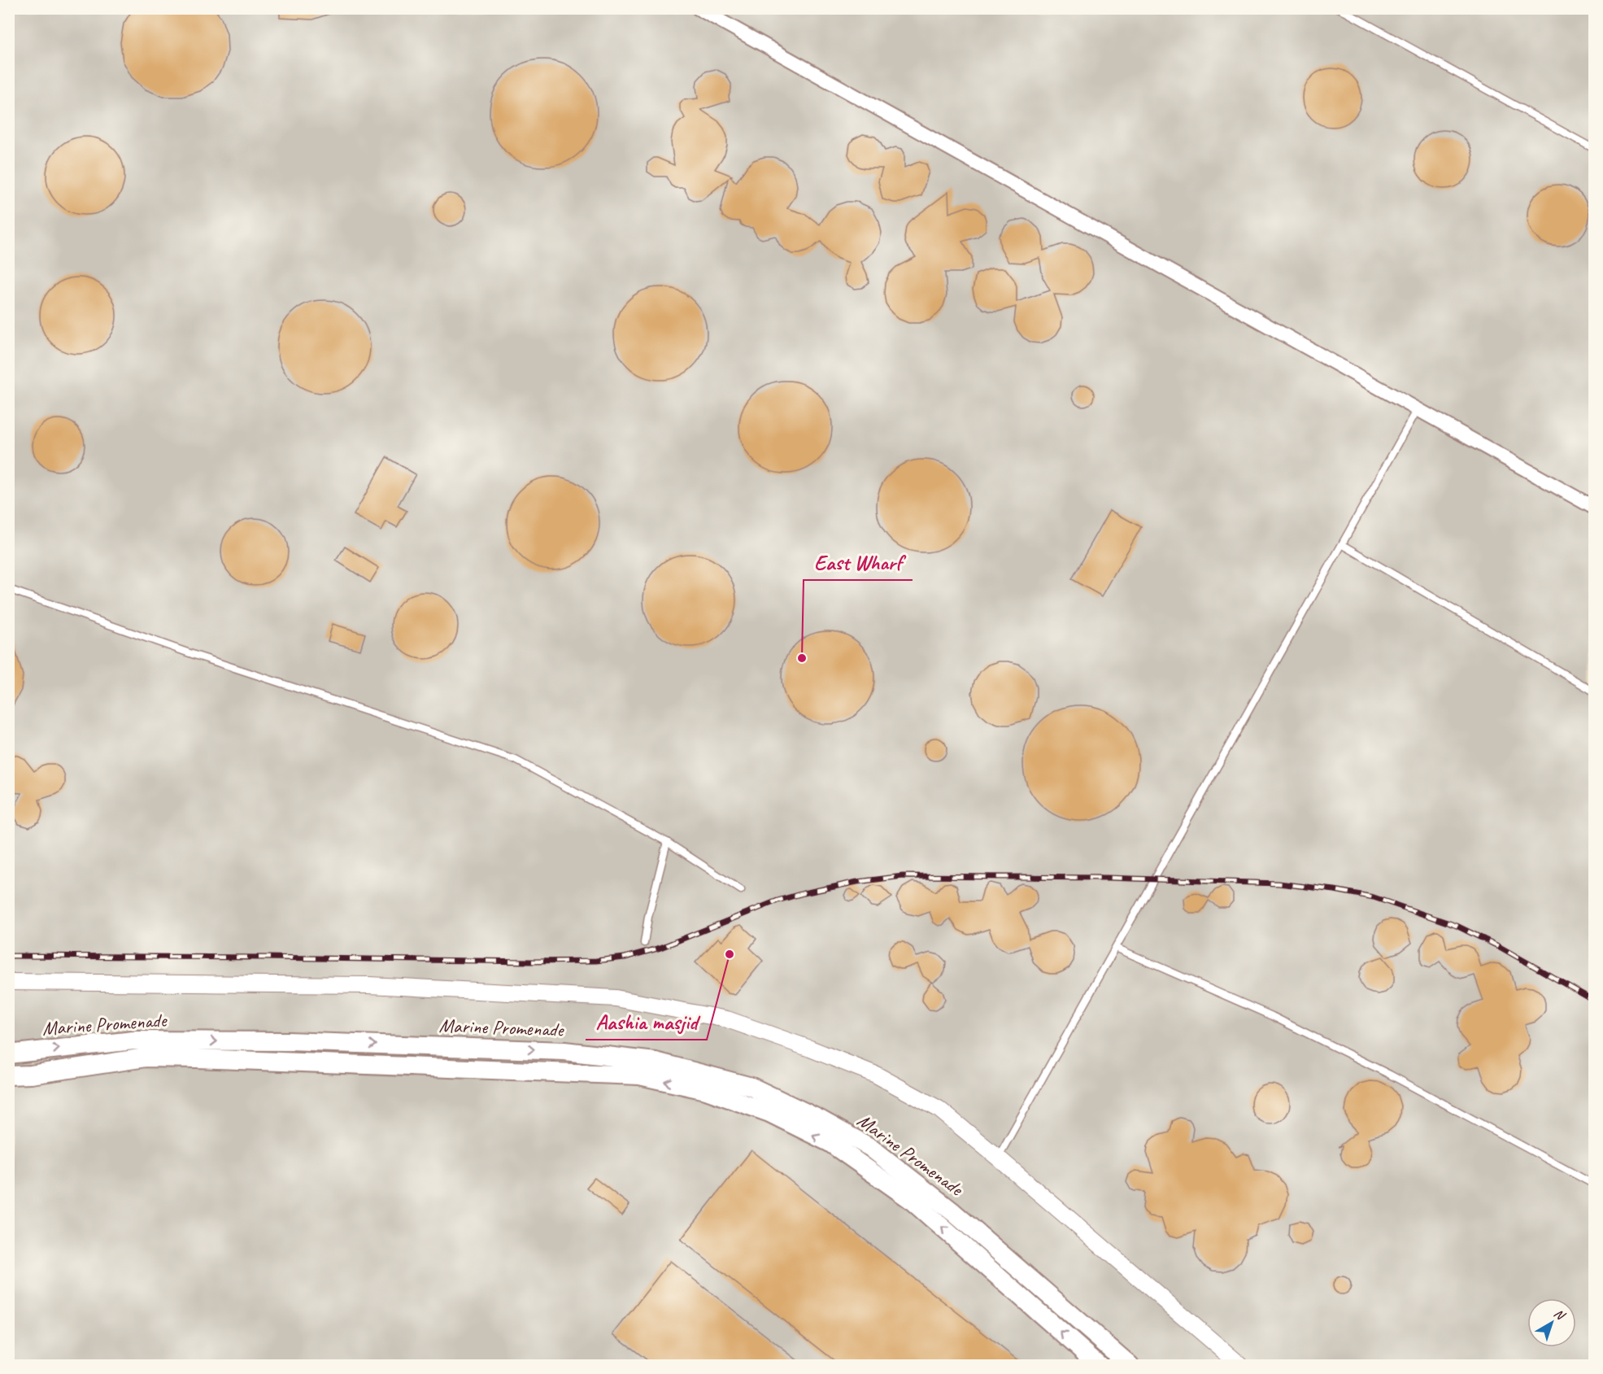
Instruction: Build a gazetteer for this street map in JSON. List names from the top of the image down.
{
  "streets": {
    "main road": ["Marine Promenade"]
  },
  "places": ["East Wharf", "Aashia masjid"],
  "north": "top right"
}
